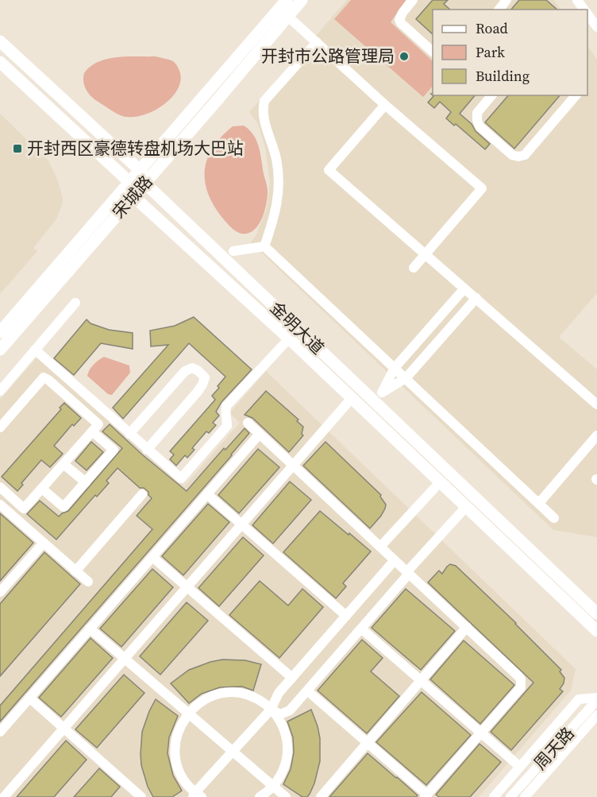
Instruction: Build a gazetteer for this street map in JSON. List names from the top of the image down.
{
  "streets": {
    "main road": ["宋城路", "金明大道"],
    "street": ["周天路"]
  },
  "crossings": [
    ["宋城路", "金明大道"]
  ],
  "places": {
    "other": ["开封市公路管理局"],
    "transit": ["开封西区豪德转盘机场大巴站"]
  },
  "legend": ["Road", "Park", "Building"]
}
